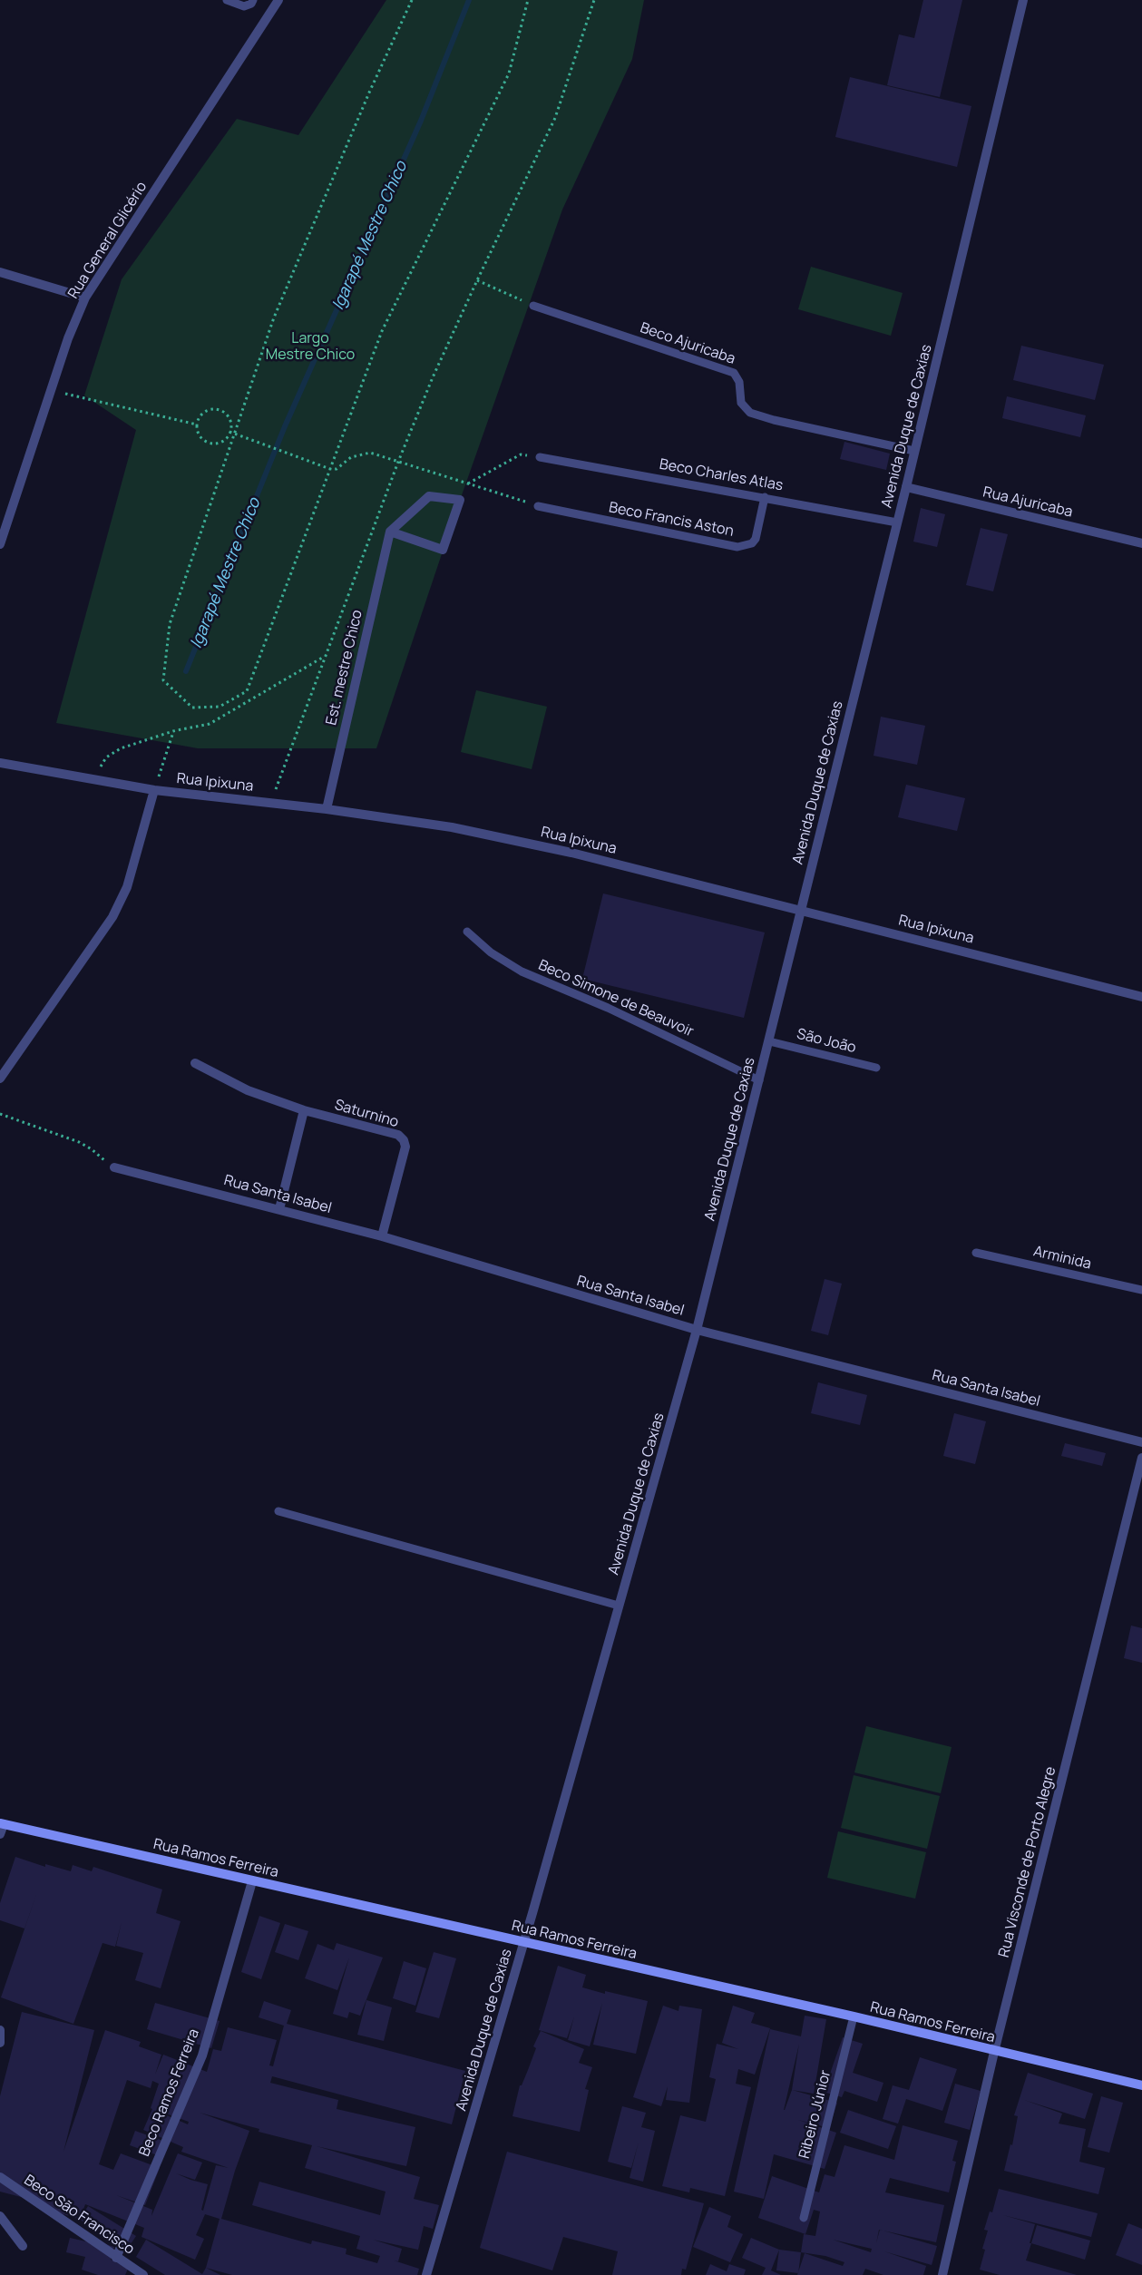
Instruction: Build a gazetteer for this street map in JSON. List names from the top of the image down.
{
  "streets": {
    "main road": ["Rua Ramos Ferreira"],
    "street": [
      "Rua General Glicério",
      "Avenida Duque de Caxias",
      "Rua Ajuricaba",
      "Est. mestre Chico",
      "Rua Ipixuna",
      "Saturnino",
      "Rua Santa Isabel",
      "Rua Visconde de Porto Alegre",
      "Beco Ramos Ferreira",
      "Beco São Francisco"
    ],
    "lane": [
      "Beco Ajuricaba",
      "Beco Charles Atlas",
      "Beco Francis Aston",
      "Beco Simone de Beauvoir",
      "São João",
      "Arminida",
      "Ribeiro Júnior"
    ]
  },
  "crossings": [
    ["Beco Ajuricaba", "Avenida Duque de Caxias"],
    ["Avenida Duque de Caxias", "Beco Charles Atlas"],
    ["Avenida Duque de Caxias", "Rua Ajuricaba"],
    ["Avenida Duque de Caxias", "Rua Ipixuna"],
    ["Avenida Duque de Caxias", "Beco Simone de Beauvoir"],
    ["Avenida Duque de Caxias", "São João"],
    ["Avenida Duque de Caxias", "Rua Santa Isabel"],
    ["Avenida Duque de Caxias", "Rua Ramos Ferreira"],
    ["Beco Charles Atlas", "Beco Francis Aston"],
    ["Est. mestre Chico", "Rua Ipixuna"],
    ["Saturnino", "Rua Santa Isabel"],
    ["Rua Ramos Ferreira", "Rua Visconde de Porto Alegre"],
    ["Rua Ramos Ferreira", "Beco Ramos Ferreira"],
    ["Rua Ramos Ferreira", "Ribeiro Júnior"],
    ["Beco Ramos Ferreira", "Beco São Francisco"]
  ],
  "water": ["Igarapé Mestre Chico"],
  "parks": ["Largo Mestre Chico"]
}
